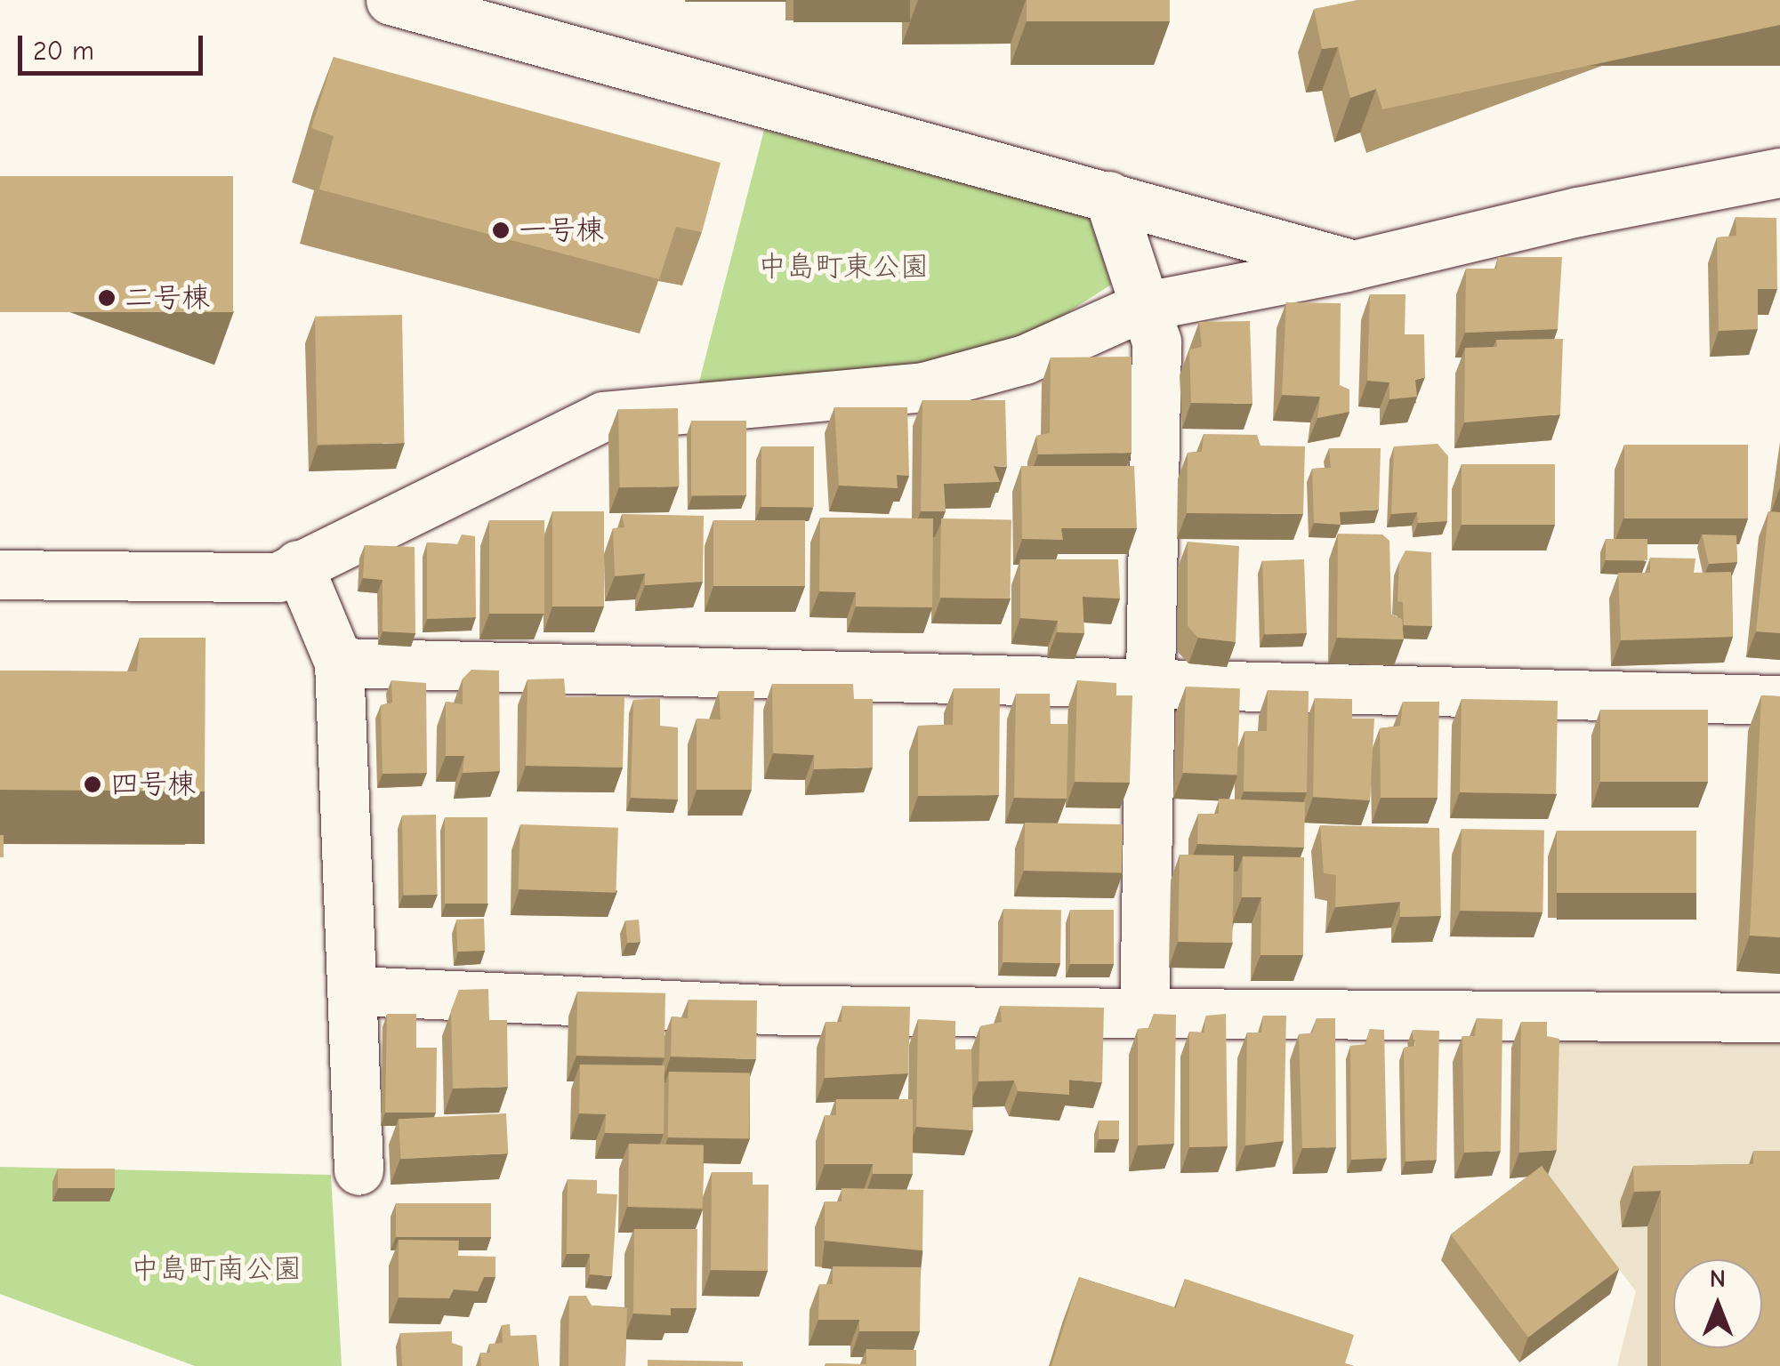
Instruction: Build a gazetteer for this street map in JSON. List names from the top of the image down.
{
  "parks": ["中島町東公園", "中島町南公園"],
  "places": ["一号棟", "二号棟", "四号棟"],
  "scale_bar": "20 m",
  "north": "top"
}
